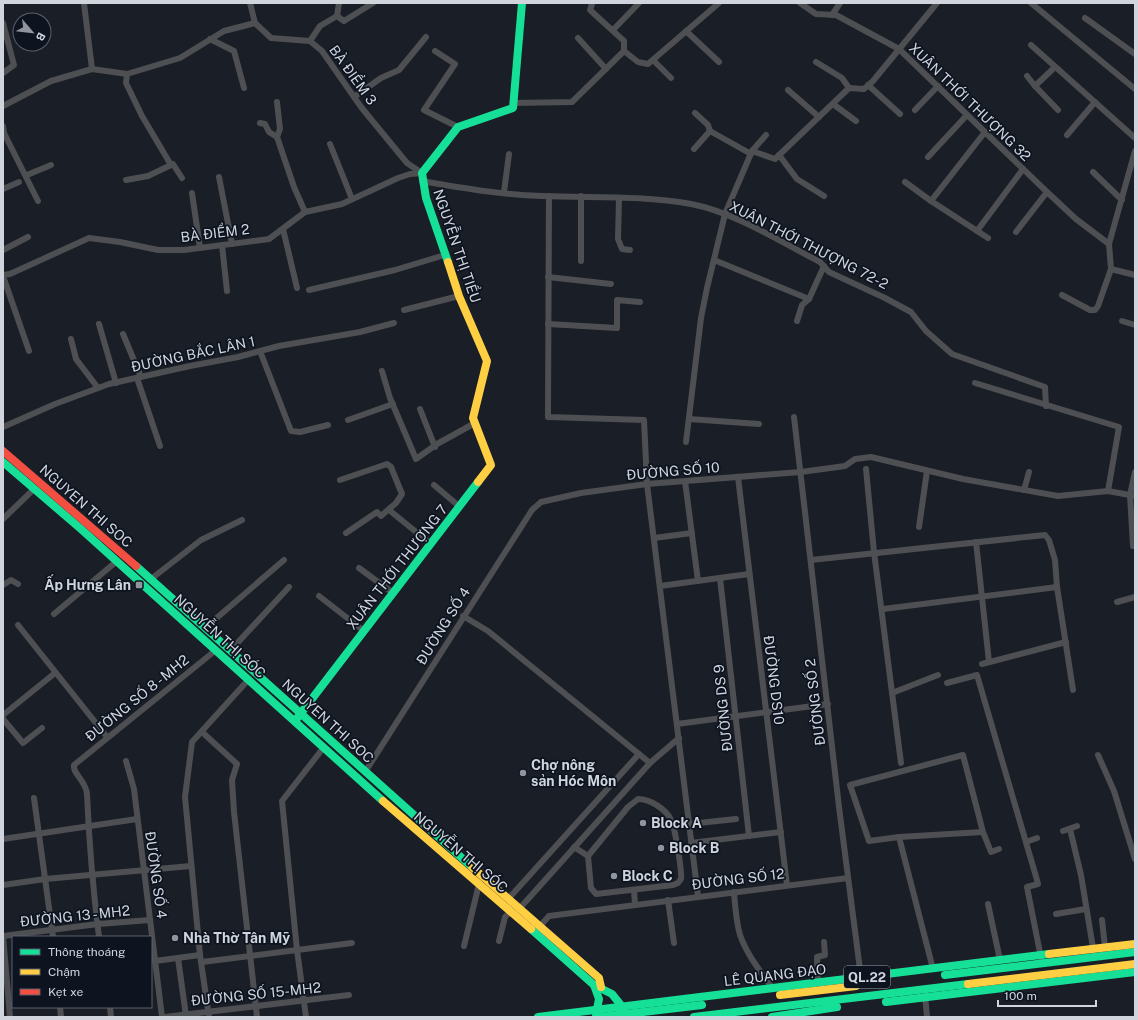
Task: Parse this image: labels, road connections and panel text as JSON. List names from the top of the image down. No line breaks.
{"streets":{"main road":["NGUYỄN THỊ TIỂU","NGUYEN THI SOC","XUÂN THỚI THƯỢNG 7","NGUYỄN THỊ SÓC","LÊ QUANG ĐẠO","QL.22"],"street":["BÀ ĐIỂM 3","XUÂN THỚI THƯỢNG 32","BÀ ĐIỂM 2","XUÂN THỚI THƯỢNG 72-2","ĐƯỜNG BẮC LÂN 1","ĐƯỜNG SỐ 10","ĐƯỜNG SỐ 4","ĐƯỜNG DS10","ĐƯỜNG SỐ 8 - MH2","ĐƯỜNG SỐ 2","ĐƯỜNG DS 9","ĐƯỜNG SỐ 12","ĐƯỜNG 13 - MH2","ĐƯỜNG SỐ 15-MH2"]},"crossings":[["BÀ ĐIỂM 3","BÀ ĐIỂM 2"],["BÀ ĐIỂM 3","NGUYỄN THỊ TIỂU"],["BÀ ĐIỂM 2","NGUYỄN THỊ TIỂU"],["XUÂN THỚI THƯỢNG 72-2","NGUYỄN THỊ TIỂU"],["NGUYỄN THỊ TIỂU","XUÂN THỚI THƯỢNG 7"],["ĐƯỜNG SỐ 10","ĐƯỜNG SỐ 4"],["ĐƯỜNG SỐ 10","ĐƯỜNG DS10"],["ĐƯỜNG SỐ 10","ĐƯỜNG SỐ 2"],["NGUYEN THI SOC","XUÂN THỚI THƯỢNG 7"],["NGUYEN THI SOC","ĐƯỜNG SỐ 4"],["NGUYEN THI SOC","NGUYỄN THỊ SÓC"],["NGUYEN THI SOC","ĐƯỜNG SỐ 12"],["NGUYEN THI SOC","LÊ QUANG ĐẠO"],["XUÂN THỚI THƯỢNG 7","NGUYỄN THỊ SÓC"],["ĐƯỜNG SỐ 4","ĐƯỜNG 13 - MH2"],["NGUYỄN THỊ SÓC","ĐƯỜNG SỐ 8 - MH2"],["ĐƯỜNG DS10","ĐƯỜNG SỐ 12"],["ĐƯỜNG SỐ 2","ĐƯỜNG SỐ 12"],["ĐƯỜNG SỐ 2","LÊ QUANG ĐẠO"]],"places":{"transit":["Ấp Hưng Lân"],"other":["Chợ nông sản Hóc Môn","Block A","Block B","Block C","Nhà Thờ Tân Mỹ"]},"legend":["Thông thoáng","Chậm","Kẹt xe"],"scale_bar":"100 m","north":"bottom right"}
